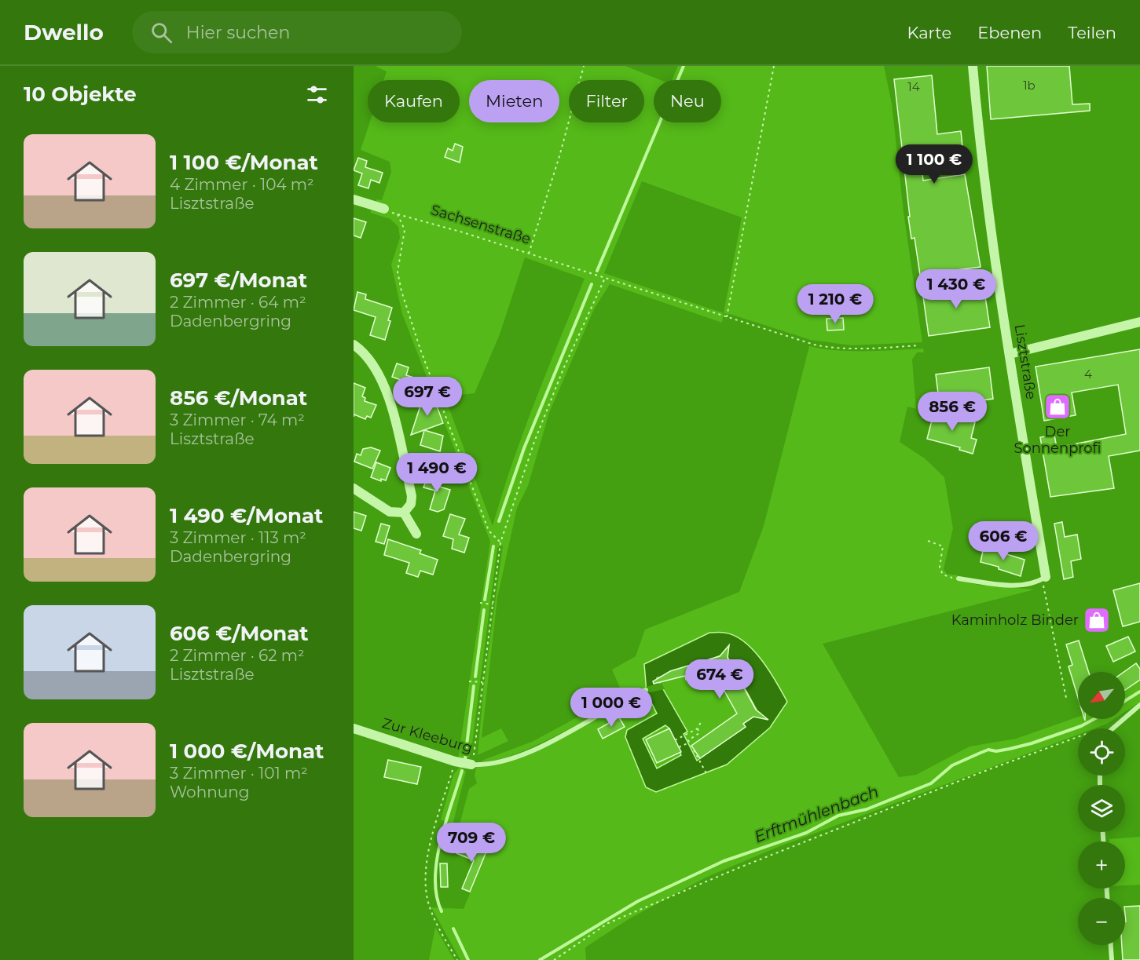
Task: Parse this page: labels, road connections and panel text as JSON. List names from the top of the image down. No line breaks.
{"streets":{"street":["Lisztstraße","Zur Kleeburg"],"path":["Sachsenstraße"]},"water":["Erftmühlenbach"],"places":{"shop":["Der Sonnenprofi","Kaminholz Binder"]},"house_numbers":["1b","14","4"],"north":"bottom left","page":{"header":"Dwello","search":"Hier suchen","nav":["Karte","Ebenen","Teilen"],"heading":"10 Objekte","chip":["Kaufen","Mieten","Filter","Neu"],"list":[{"name":"1 100 €/Monat","note":"4 Zimmer · 104 m² · Lisztstraße"},{"name":"697 €/Monat","note":"2 Zimmer · 64 m² · Dadenbergring"},{"name":"856 €/Monat","note":"3 Zimmer · 74 m² · Lisztstraße"},{"name":"1 490 €/Monat","note":"3 Zimmer · 113 m² · Dadenbergring"},{"name":"606 €/Monat","note":"2 Zimmer · 62 m² · Lisztstraße"},{"name":"1 000 €/Monat","note":"3 Zimmer · 101 m² · Wohnung"}],"price":["1 100 €","1 430 €","1 210 €","697 €","856 €","1 490 €","606 €","674 €","1 000 €","709 €"],"map_buttons":["+","−"]}}
